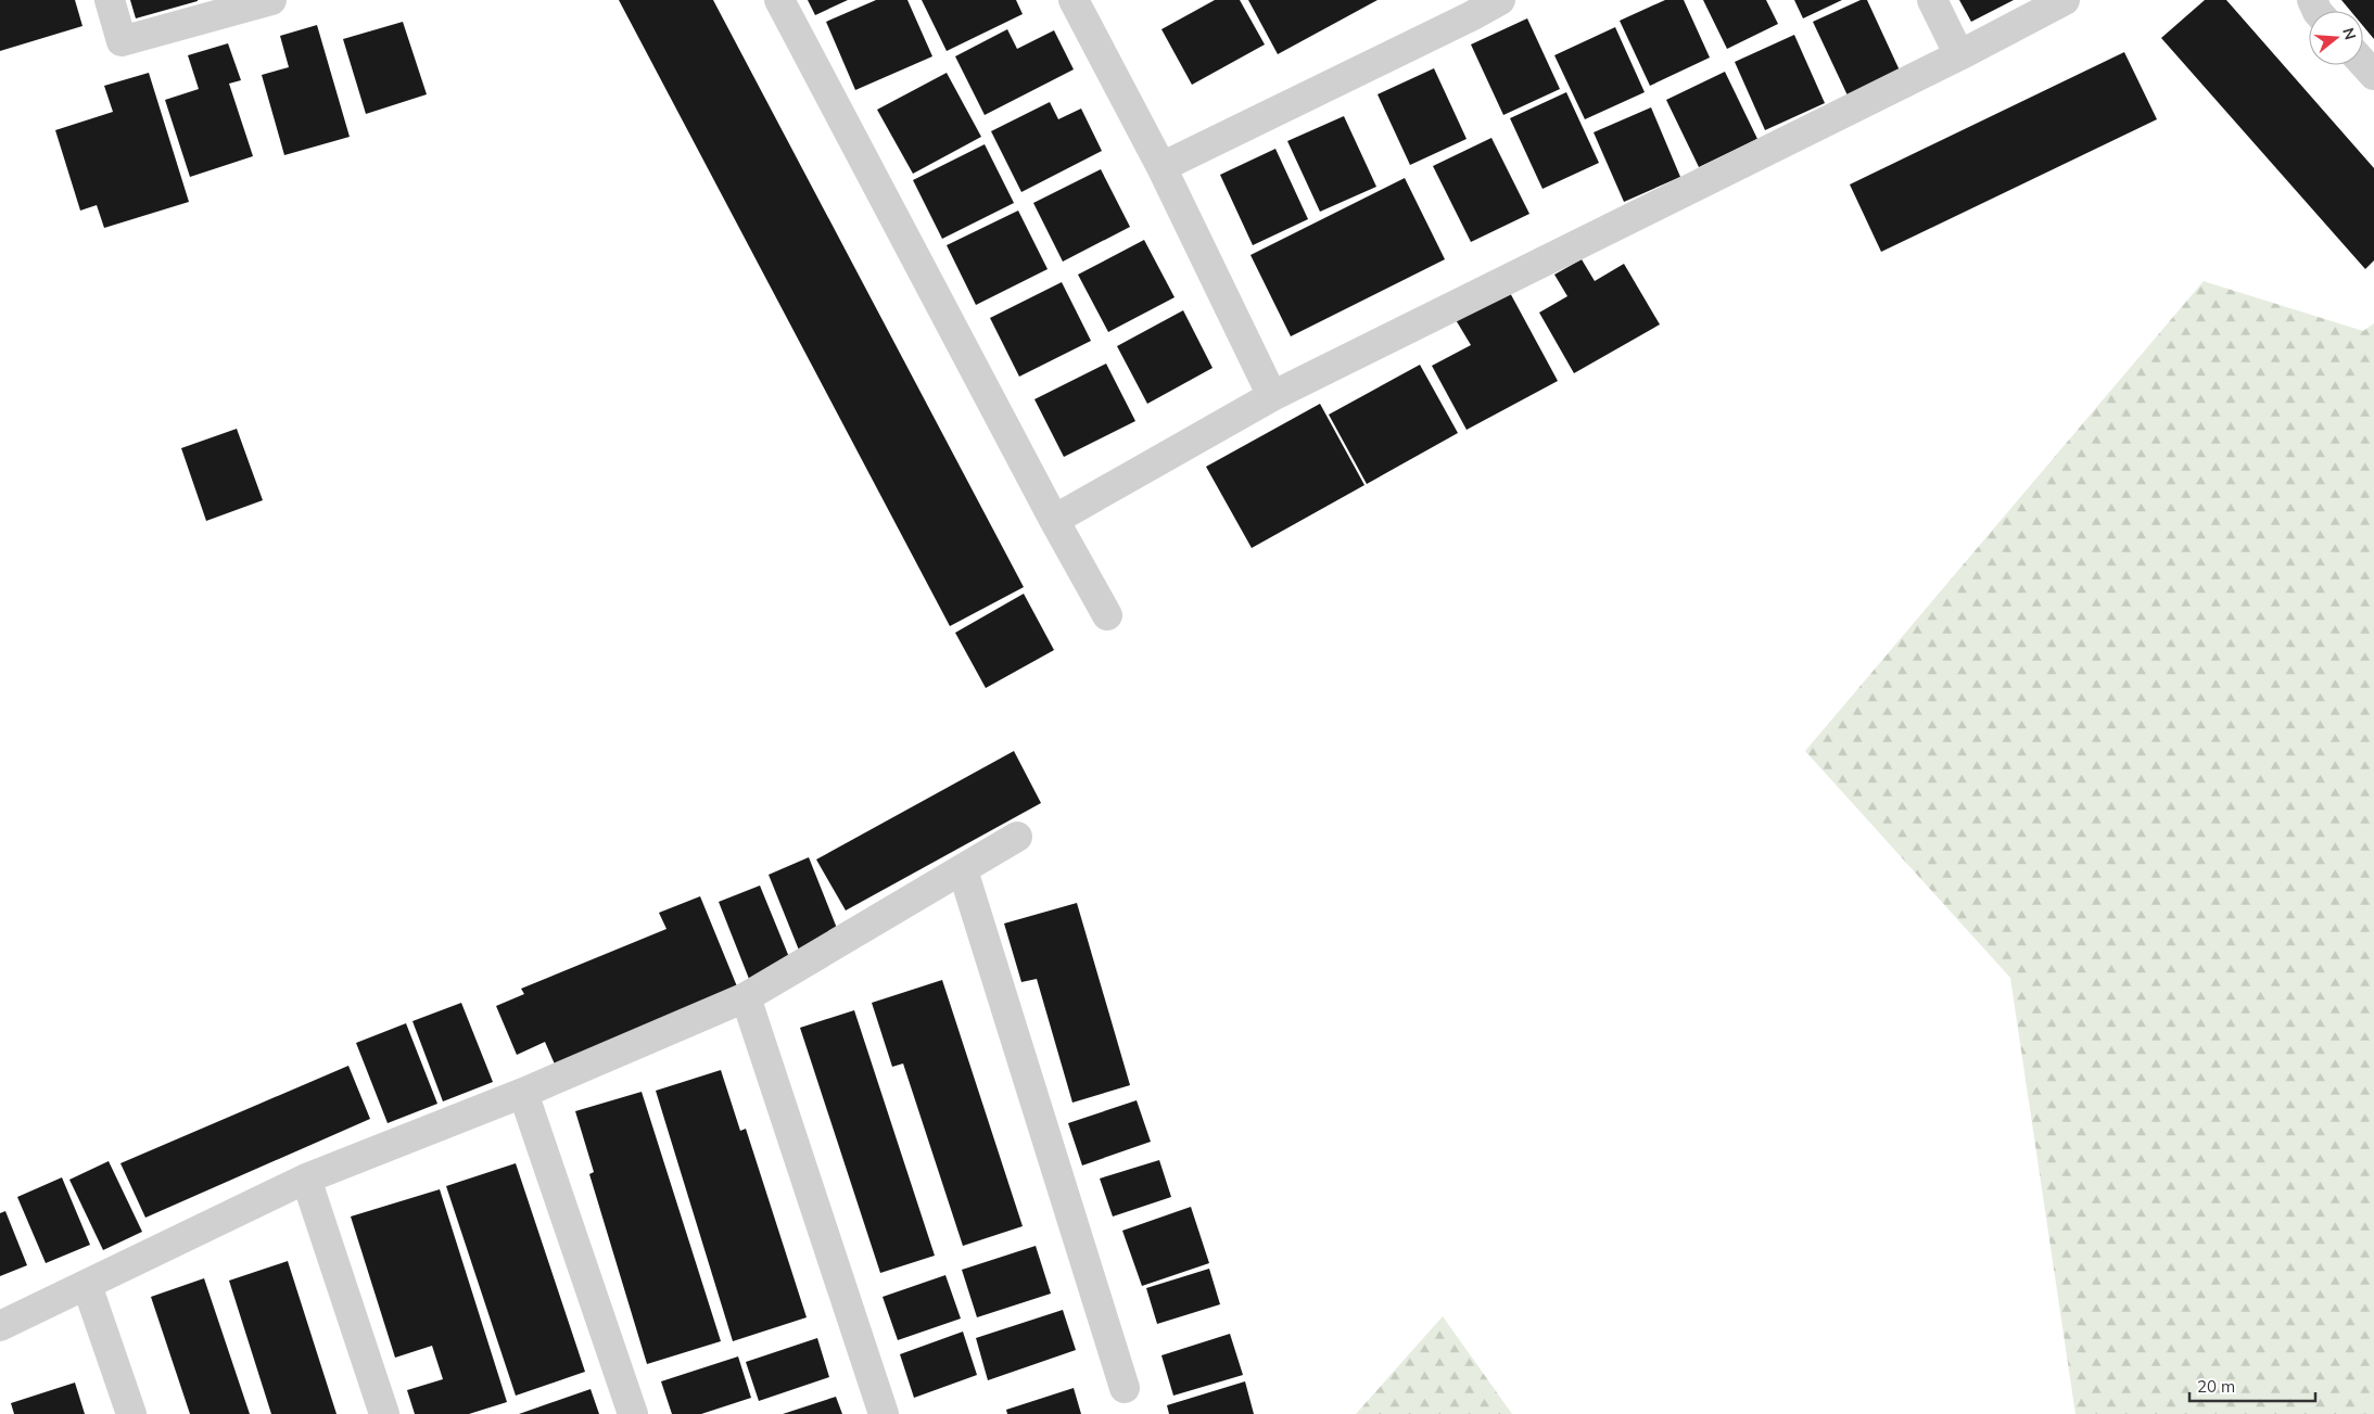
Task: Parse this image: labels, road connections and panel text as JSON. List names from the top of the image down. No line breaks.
{"scale_bar":"20 m","north":"right"}
